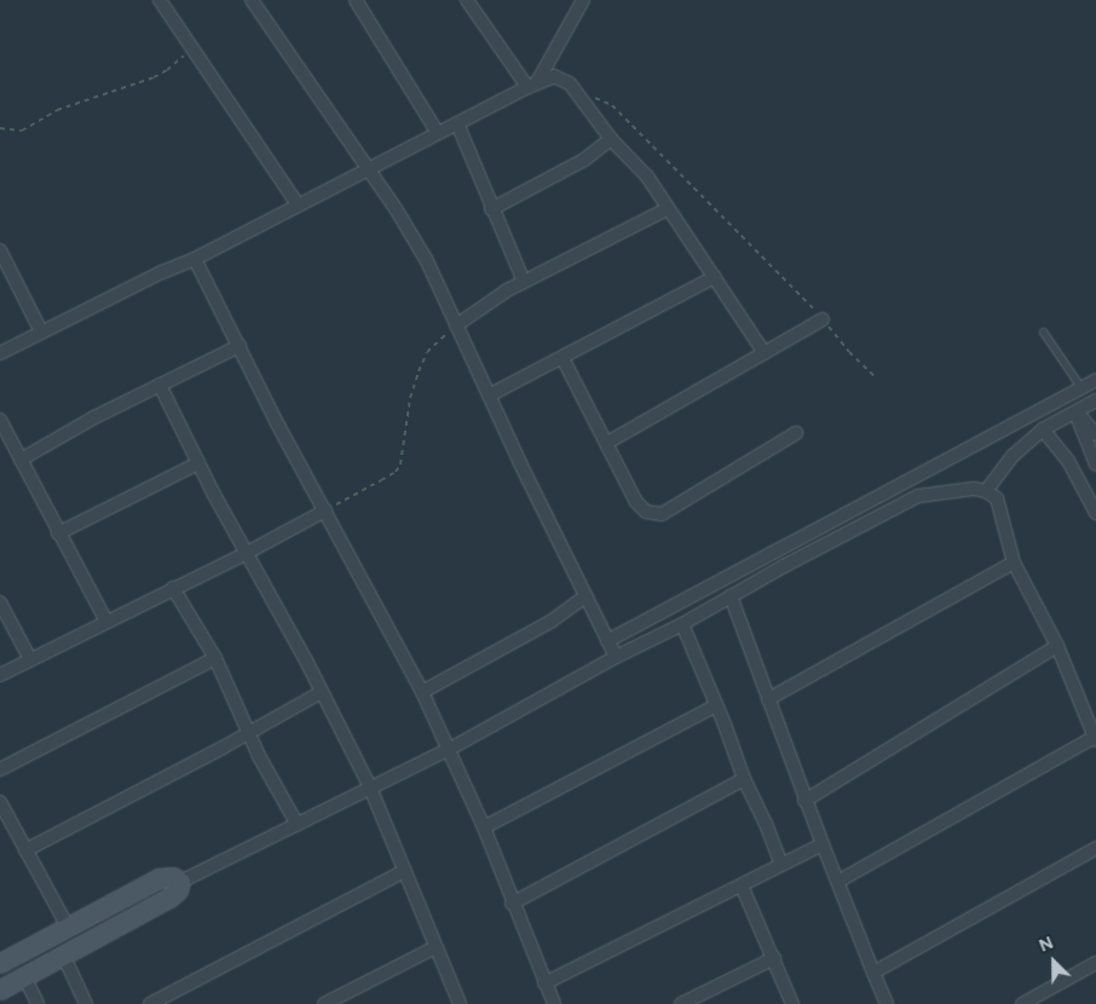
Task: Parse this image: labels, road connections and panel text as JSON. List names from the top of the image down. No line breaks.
{"north":"top left"}
